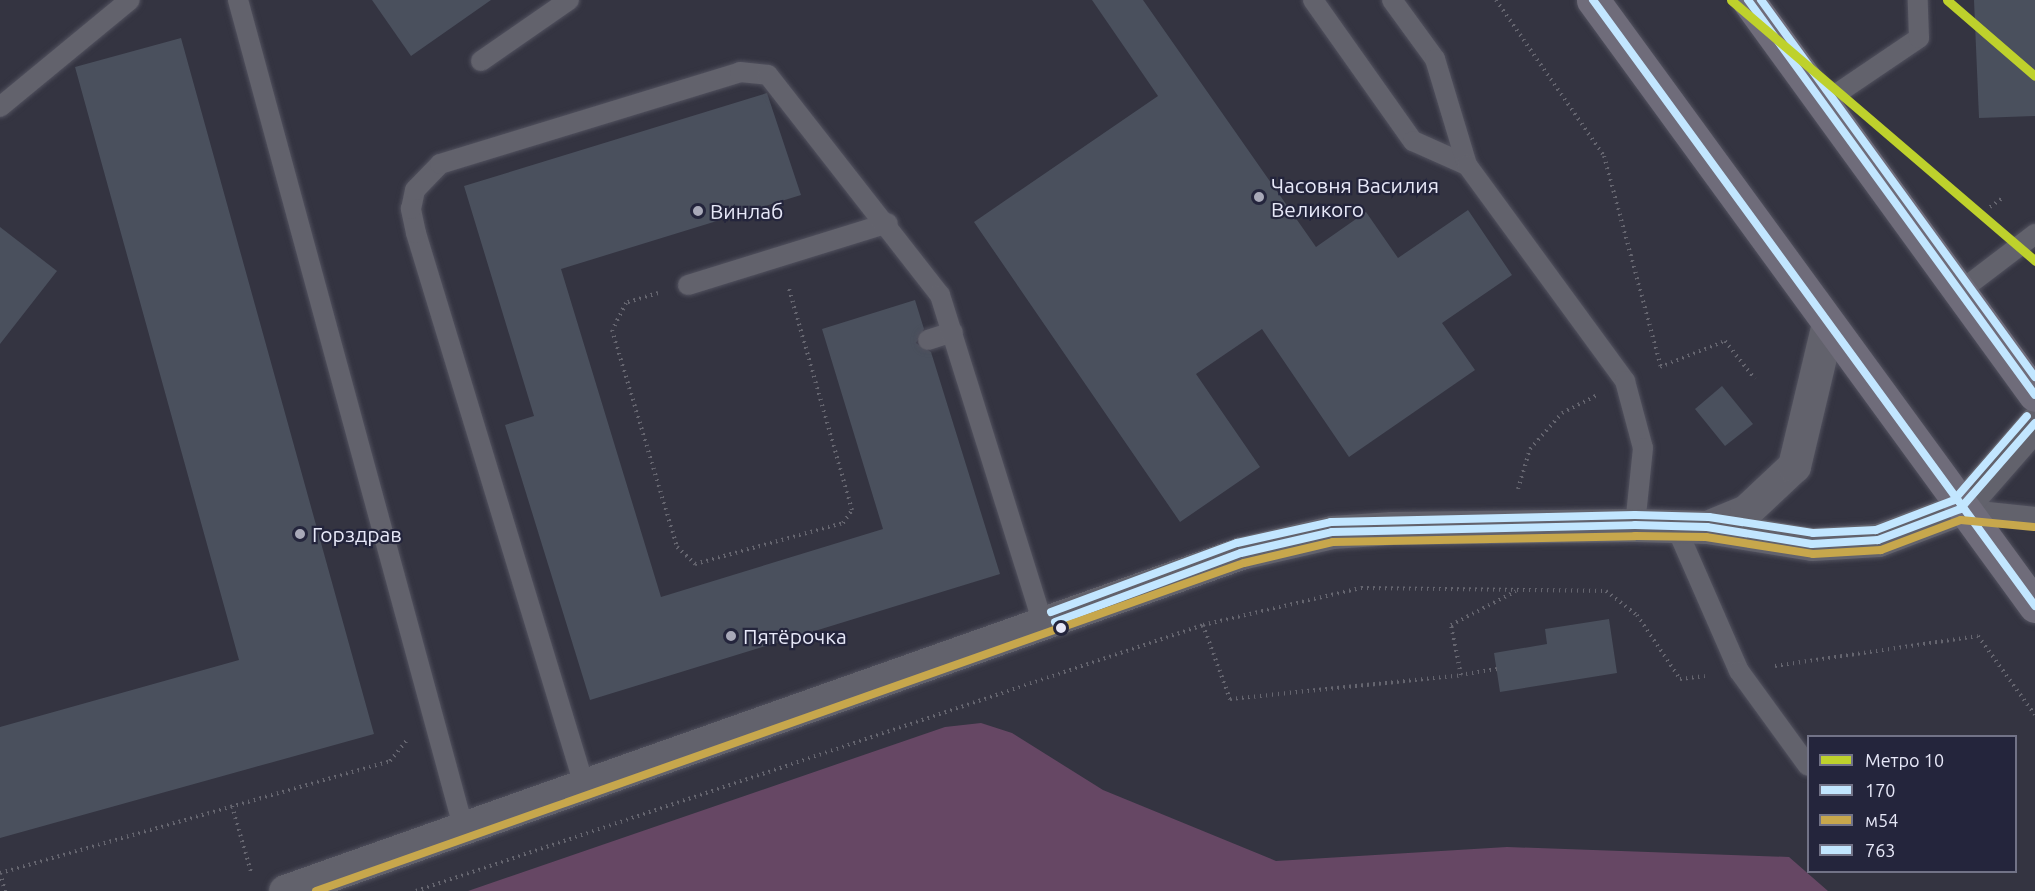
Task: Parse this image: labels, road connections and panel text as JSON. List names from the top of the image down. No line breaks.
{"places":["Часовня Василия Великого","Винлаб","Горздрав","Пятёрочка"],"lines":["metro line 10","transit line 170","transit line 763","transit line м54"],"legend":["Метро 10","170","м54","763"]}
